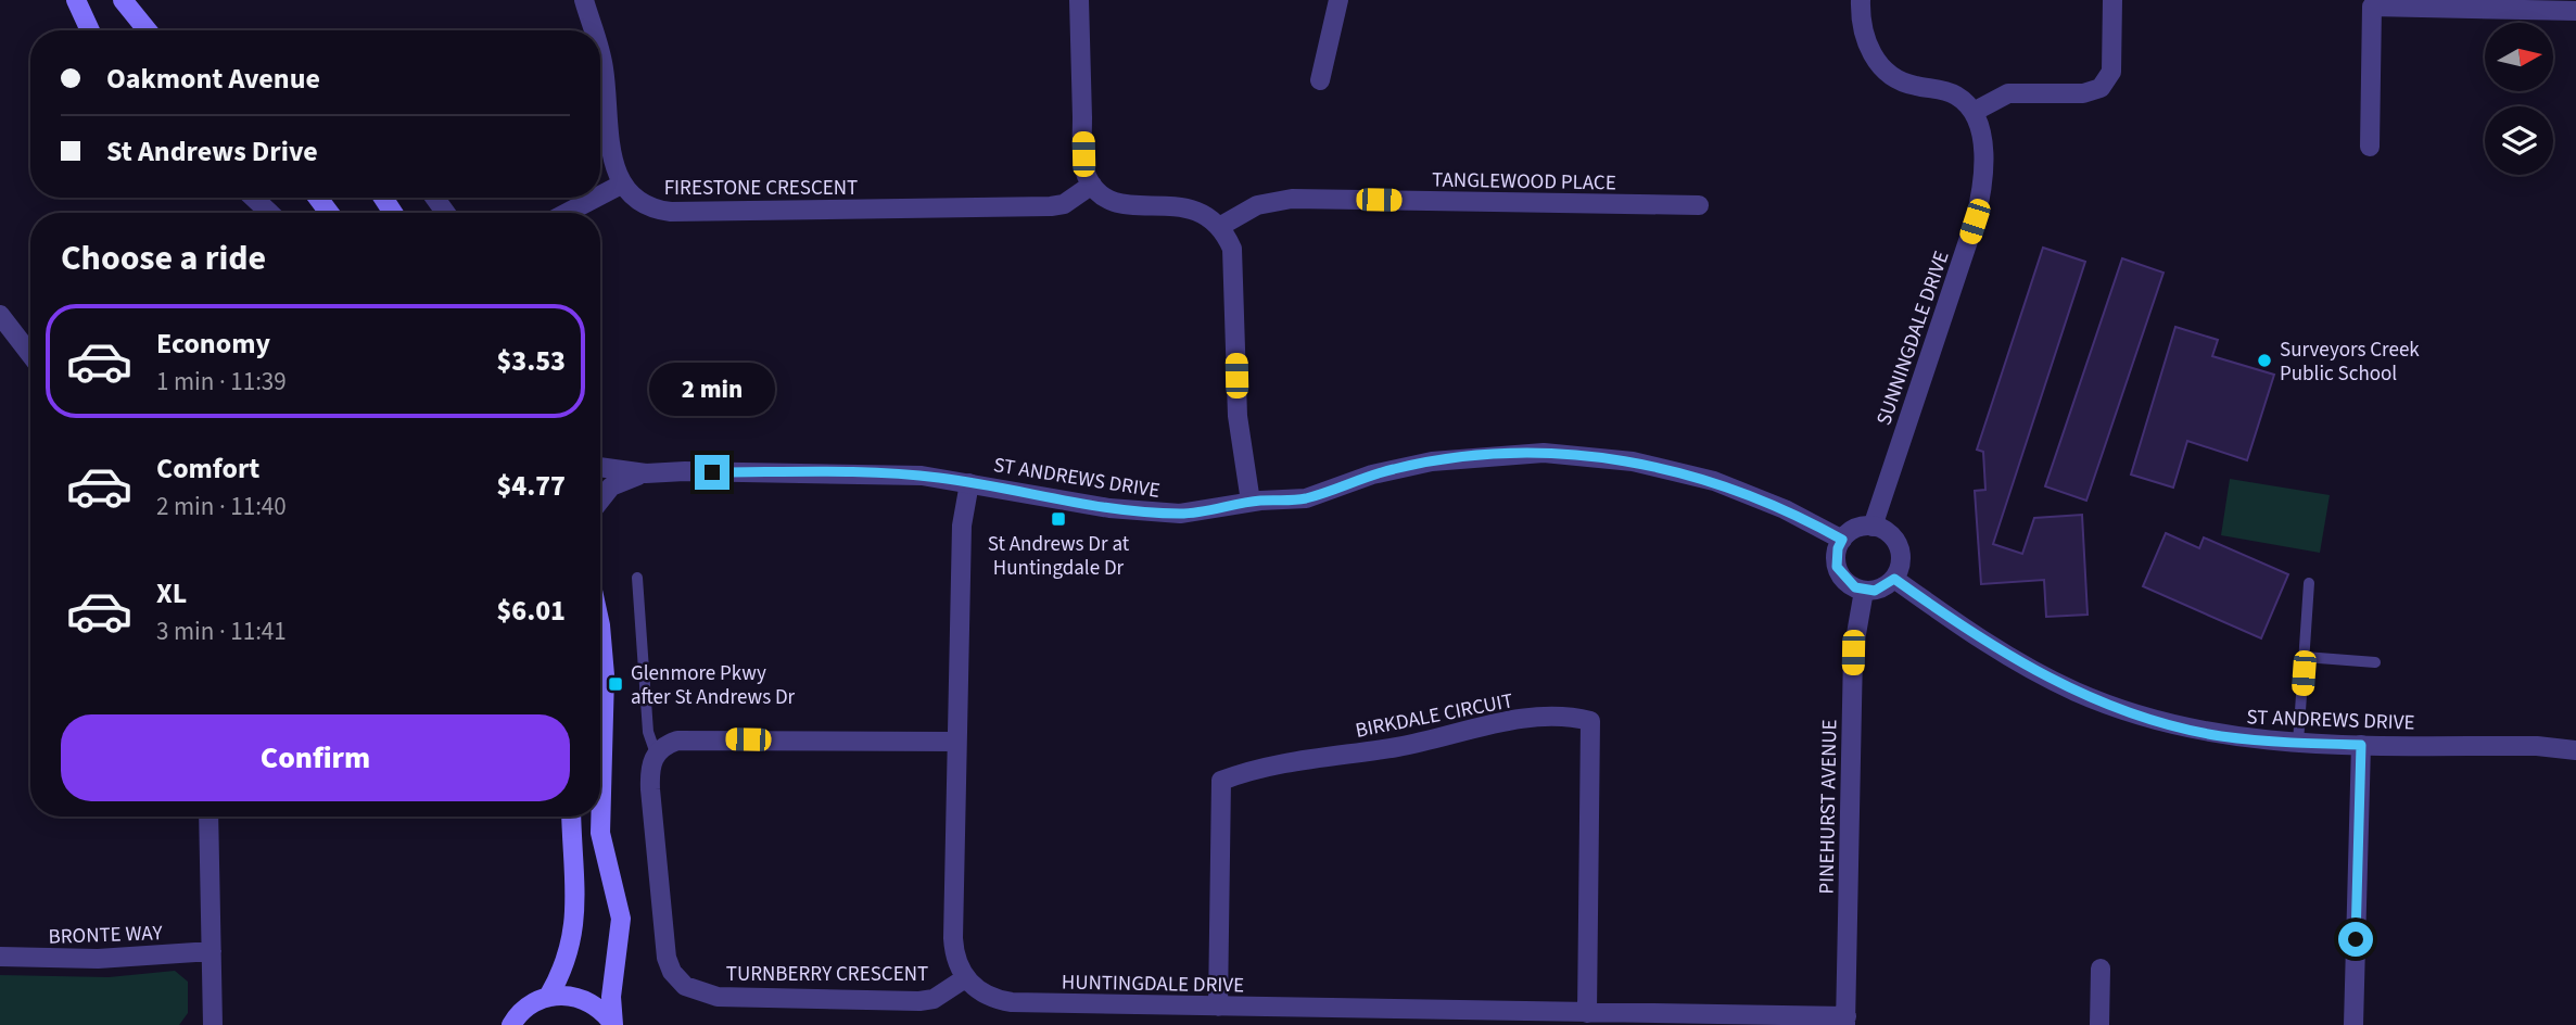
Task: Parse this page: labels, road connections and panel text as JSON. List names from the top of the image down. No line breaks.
{"streets":{"street":["TANGLEWOOD PLACE","FIRESTONE CRESCENT","SUNNINGDALE DRIVE","ST ANDREWS DRIVE","BIRKDALE CIRCUIT","PINEHURST AVENUE","BRONTE WAY","TURNBERRY CRESCENT","HUNTINGDALE DRIVE"]},"crossings":[["SUNNINGDALE DRIVE","ST ANDREWS DRIVE"],["SUNNINGDALE DRIVE","PINEHURST AVENUE"],["ST ANDREWS DRIVE","PINEHURST AVENUE"],["BIRKDALE CIRCUIT","HUNTINGDALE DRIVE"],["PINEHURST AVENUE","HUNTINGDALE DRIVE"],["TURNBERRY CRESCENT","HUNTINGDALE DRIVE"]],"places":{"other":["Surveyors Creek Public School"],"transit":["St Andrews Dr at Huntingdale Dr","Glenmore Pkwy after St Andrews Dr"]},"north":"right","page":{"banner":["Oakmont Avenue","St Andrews Drive"],"heading":"Choose a ride","list":[{"name":"Economy","note":"1 min · 11:39","value":"$3.53"},{"name":"Comfort","note":"2 min · 11:40","value":"$4.77"},{"name":"XL","note":"3 min · 11:41","value":"$6.01"}],"bubble":"2 min","buttons":"Confirm"}}
